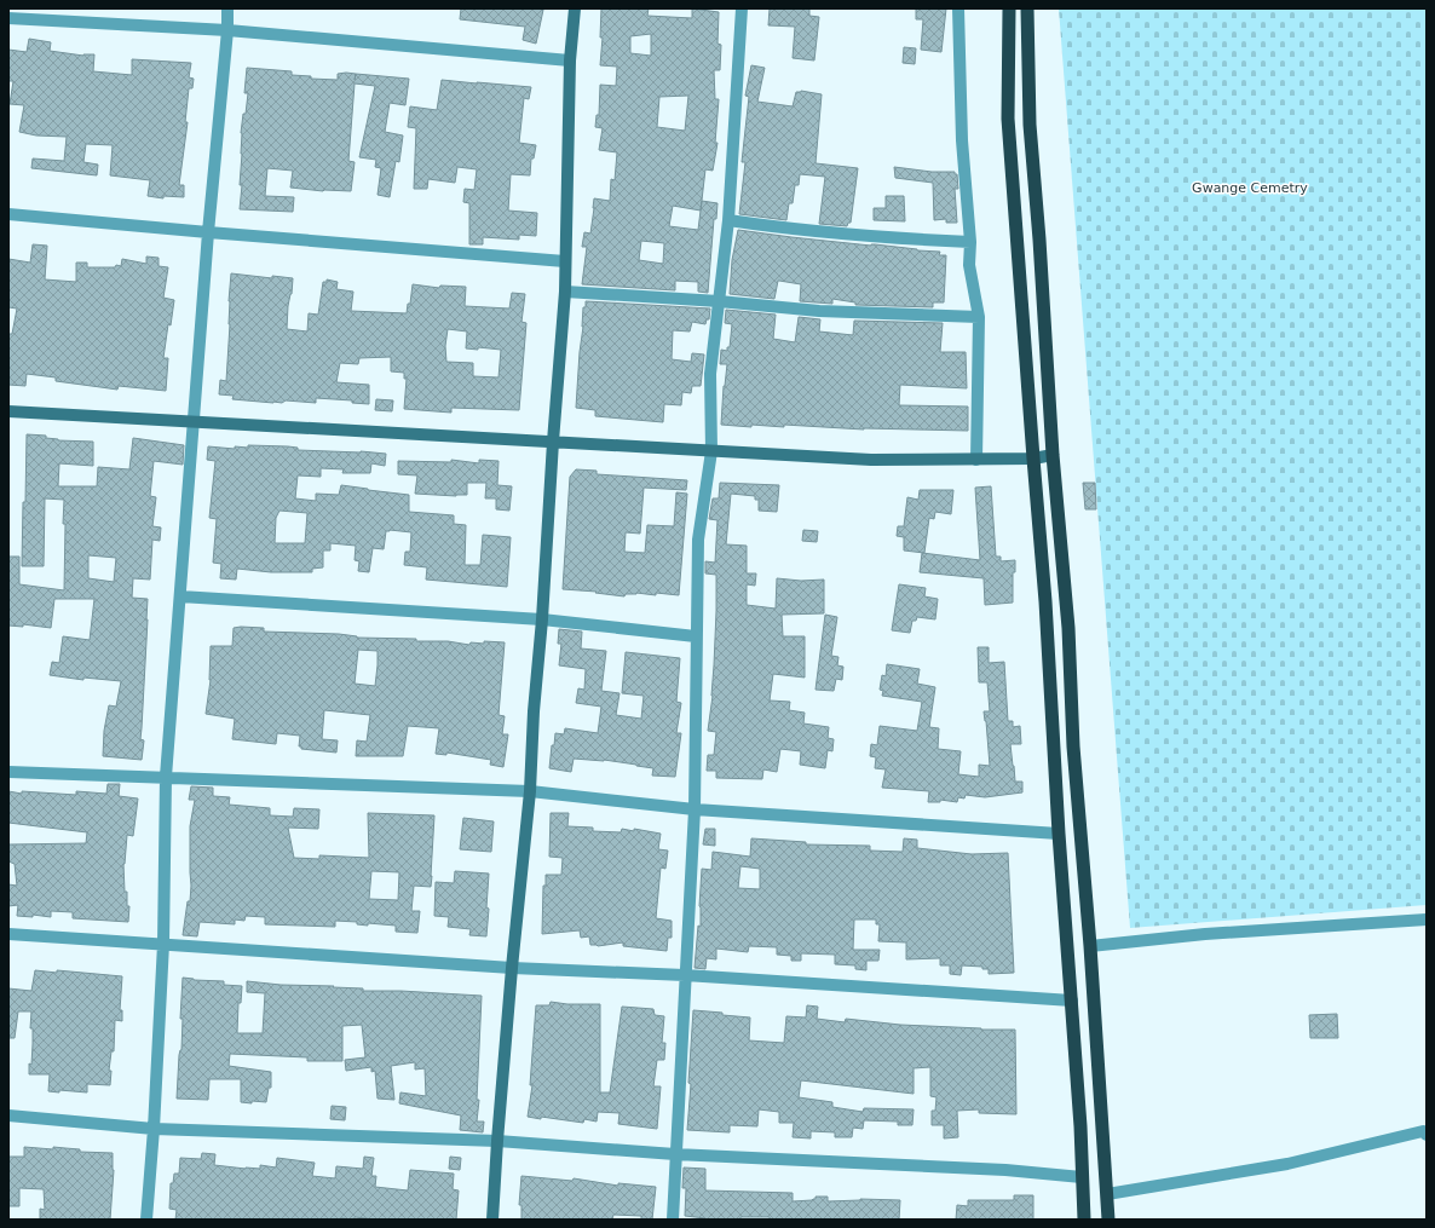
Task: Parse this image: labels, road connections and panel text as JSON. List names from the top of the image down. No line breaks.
{"parks":["Gwange Cemetry"]}
